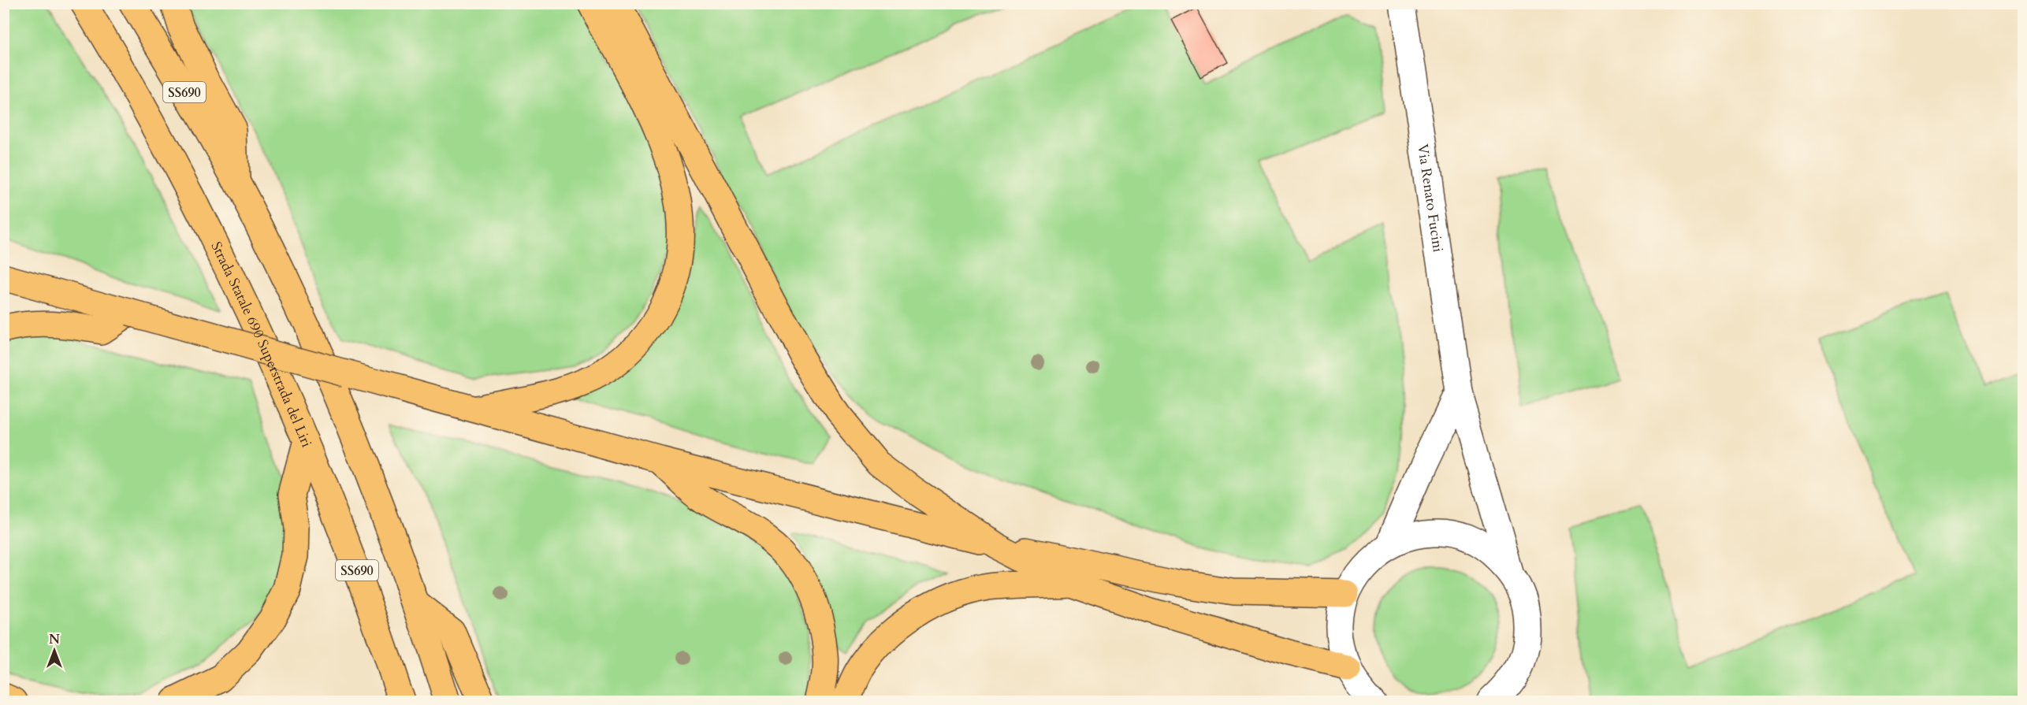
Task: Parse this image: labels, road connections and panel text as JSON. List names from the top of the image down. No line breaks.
{"streets":{"highway":["SS690","Strada Statale 690 Superstrada del Liri"],"street":["Via Renato Fucini"]},"north":"top"}
